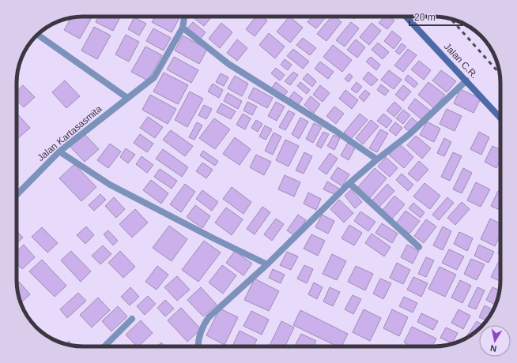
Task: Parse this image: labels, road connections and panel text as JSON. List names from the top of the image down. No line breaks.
{"streets":{"street":["Jalan C.R.","Jalan Kartasasmita"]},"scale_bar":"20 m","north":"bottom"}
